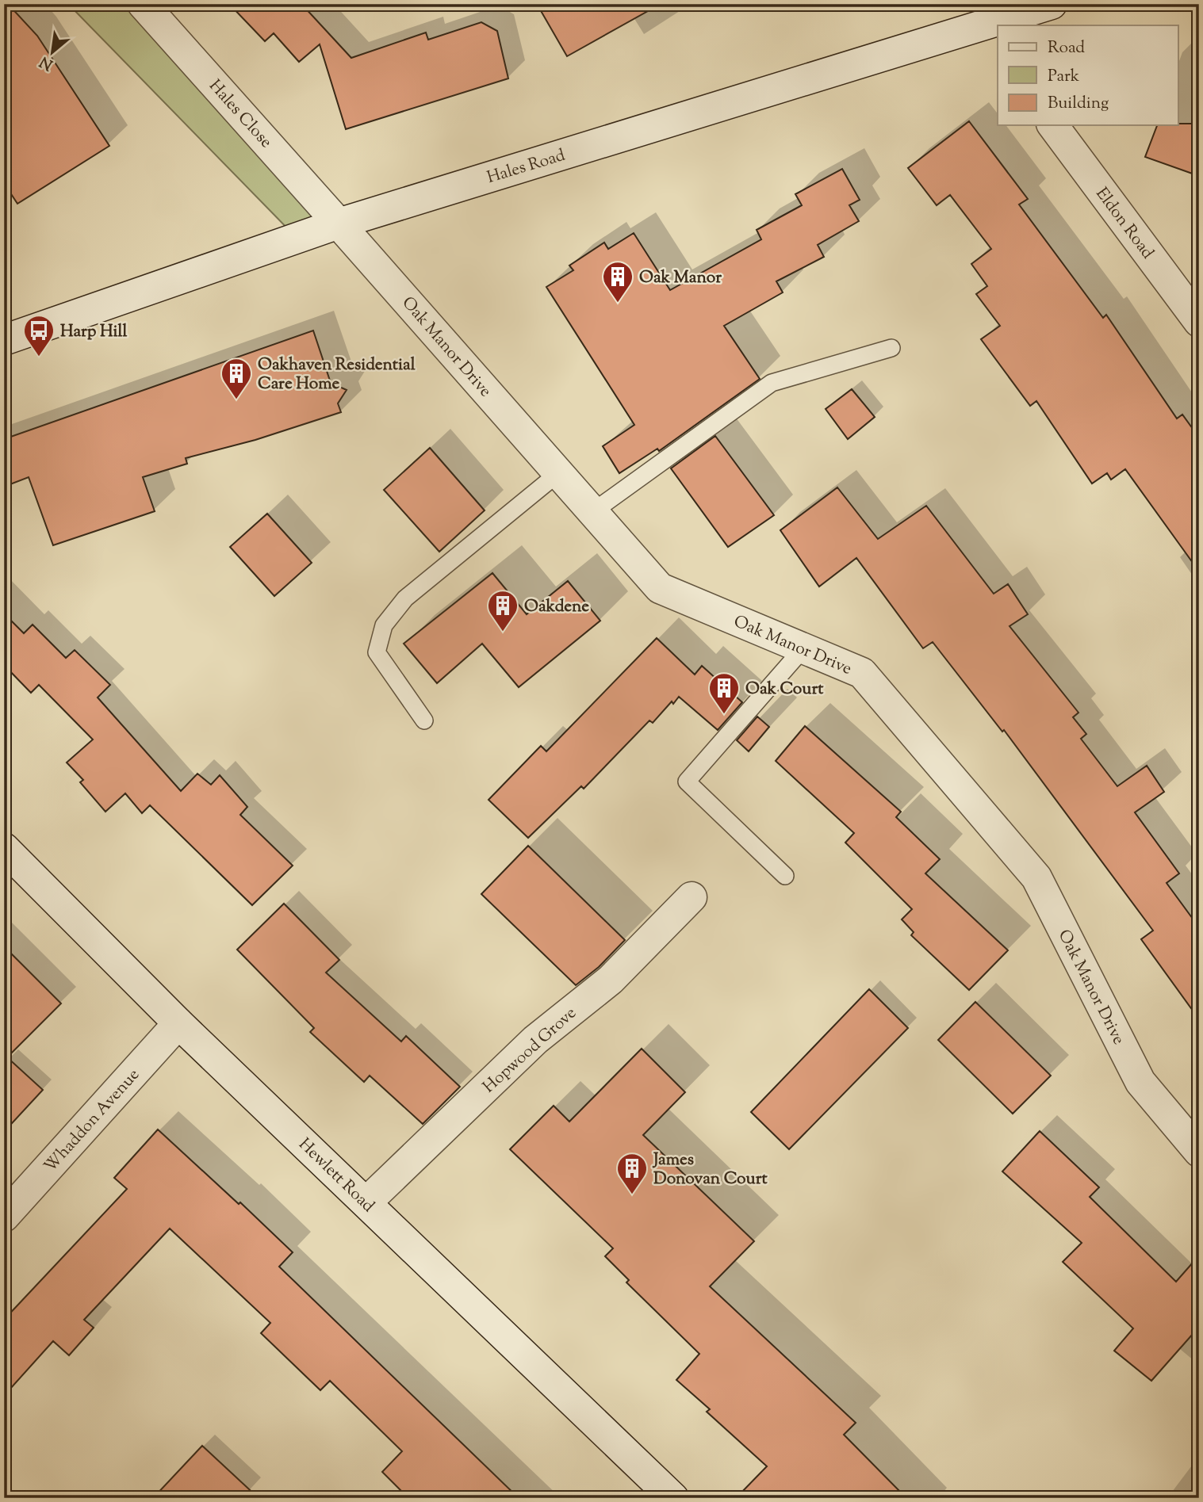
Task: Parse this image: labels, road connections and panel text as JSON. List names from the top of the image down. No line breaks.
{"streets":{"street":["Hales Close","Hales Road","Eldon Road","Oak Manor Drive","Hopwood Grove","Whaddon Avenue","Hewlett Road"]},"crossings":[["Hales Close","Hales Road"],["Hales Close","Oak Manor Drive"],["Hales Road","Oak Manor Drive"],["Hopwood Grove","Hewlett Road"],["Whaddon Avenue","Hewlett Road"]],"places":{"building":["Oak Manor","Oakhaven Residential Care Home","Oakdene","Oak Court","James Donovan Court"],"bus stop":["Harp Hill"]},"legend":["Road","Park","Building"],"north":"bottom left"}
